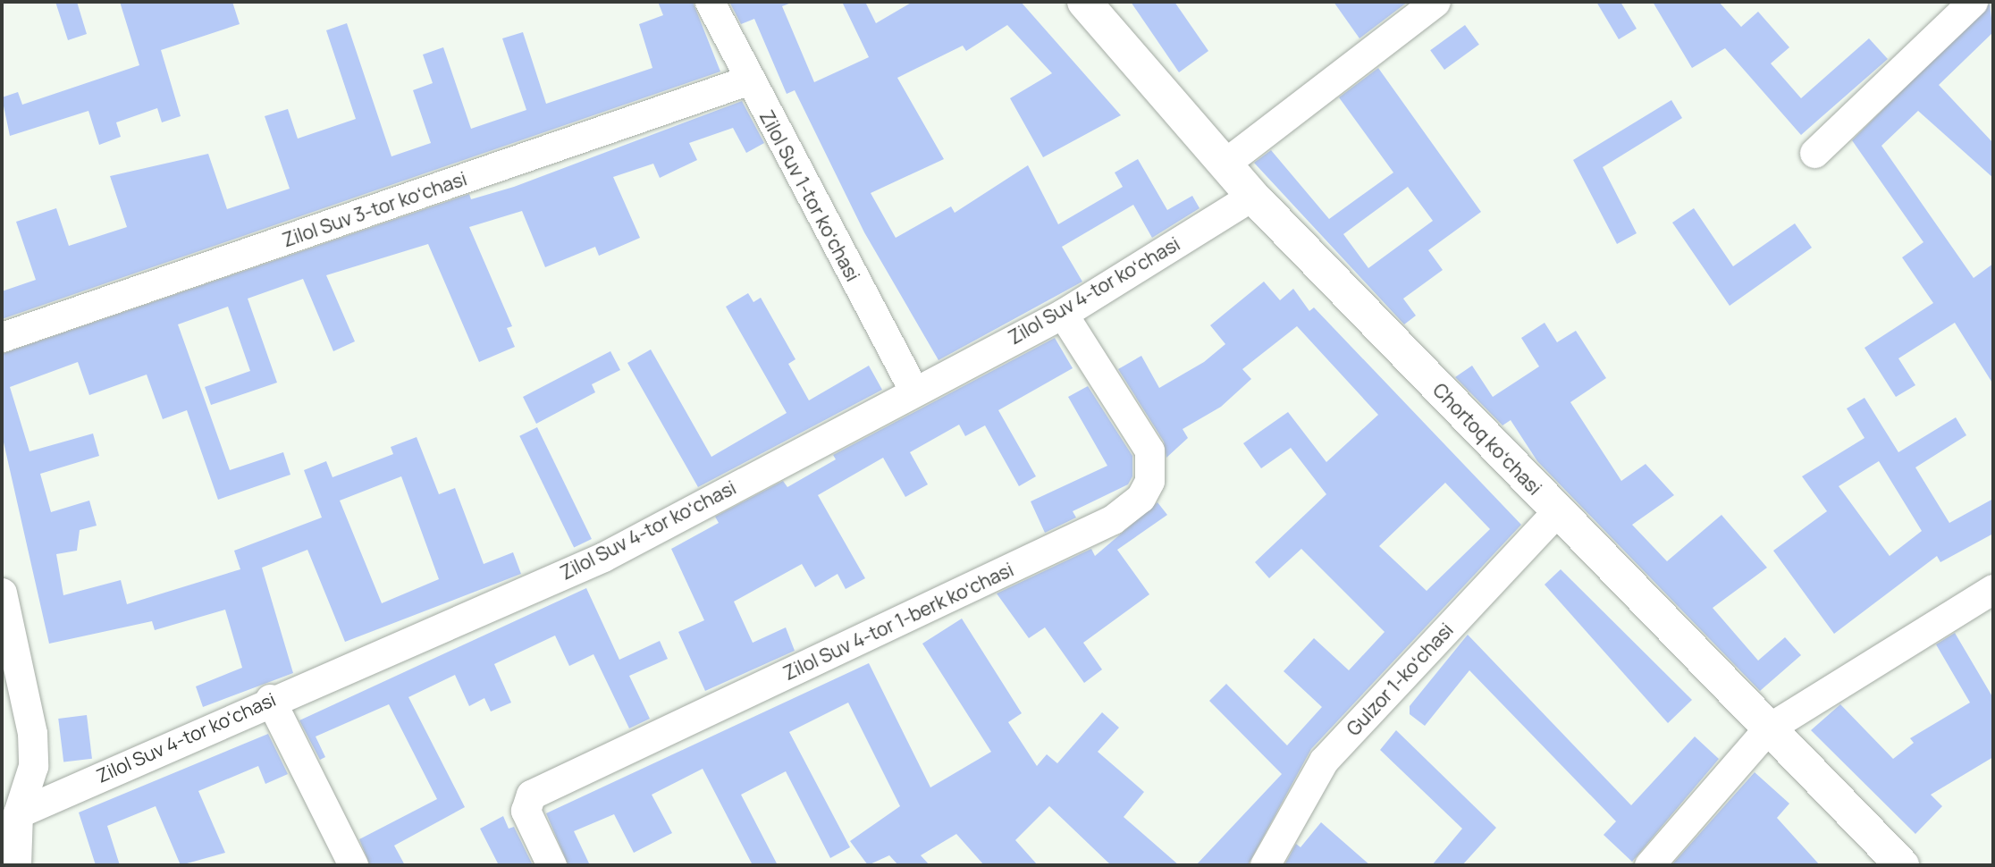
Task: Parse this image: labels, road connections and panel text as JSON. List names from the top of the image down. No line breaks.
{"streets":{"main road":["Chortoq koʻchasi"],"street":["Zilol Suv 1-tor koʻchasi","Zilol Suv 3-tor koʻchasi","Zilol Suv 4-tor koʻchasi","Zilol Suv 4-tor 1-berk koʻchasi","Gulzor 1-koʻchasi"]},"crossings":[["Zilol Suv 1-tor koʻchasi","Zilol Suv 3-tor koʻchasi"],["Zilol Suv 1-tor koʻchasi","Zilol Suv 4-tor koʻchasi"],["Zilol Suv 4-tor koʻchasi","Chortoq koʻchasi"],["Zilol Suv 4-tor koʻchasi","Zilol Suv 4-tor 1-berk koʻchasi"],["Chortoq koʻchasi","Gulzor 1-koʻchasi"]]}
